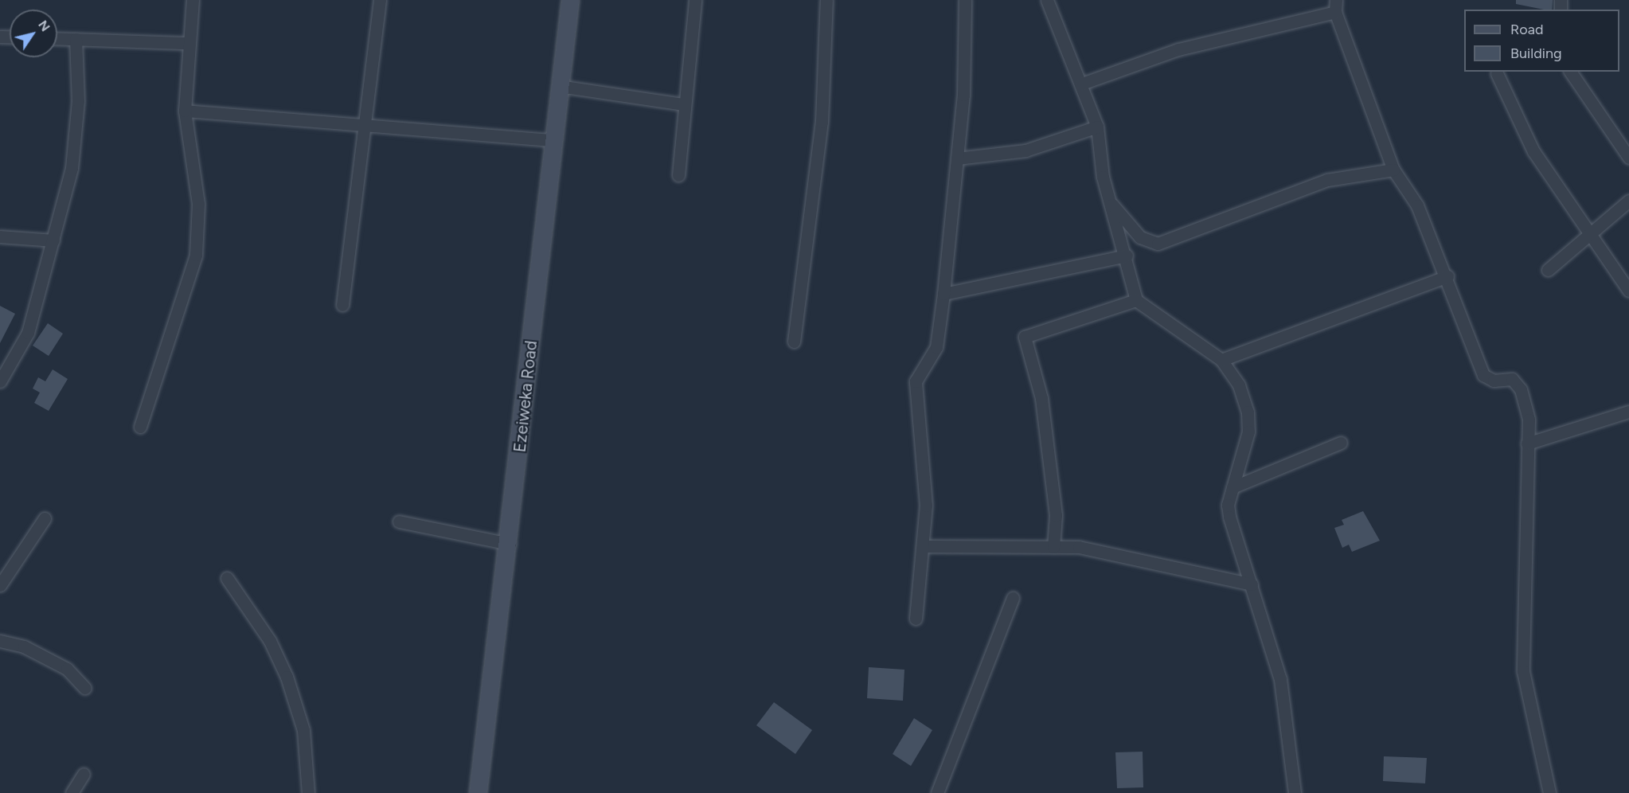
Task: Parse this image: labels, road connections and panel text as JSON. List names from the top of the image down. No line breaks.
{"streets":{"main road":["Ezeiweka Road"]},"legend":["Road","Building"],"north":"top right"}
